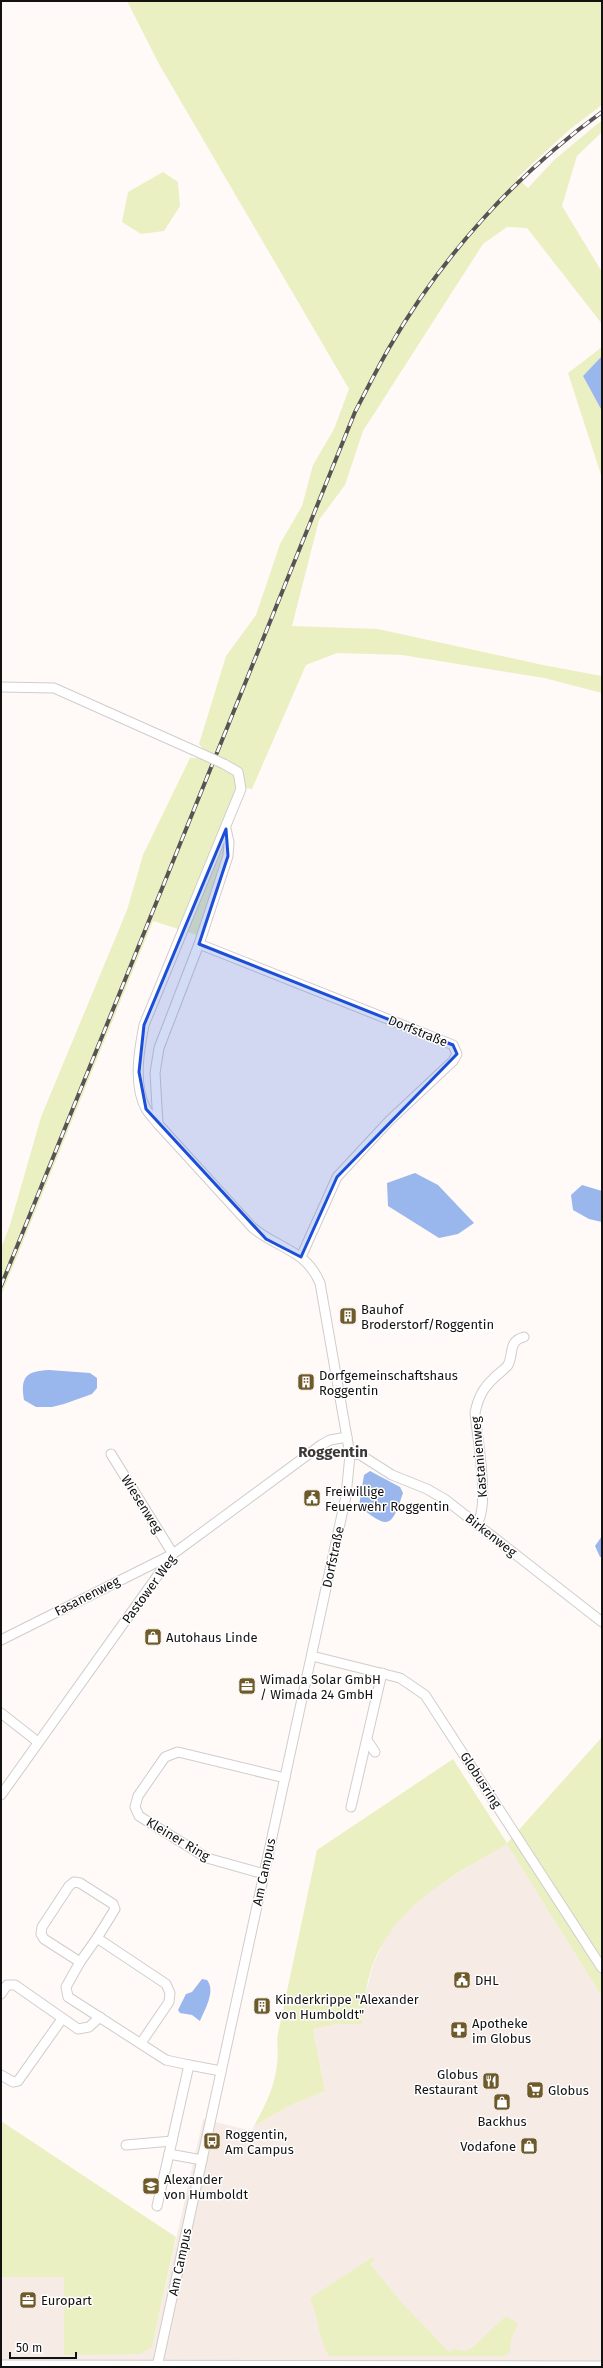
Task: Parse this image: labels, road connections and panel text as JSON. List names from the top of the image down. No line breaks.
{"streets":{"street":["Dorfstraße","Kastanienweg","Wiesenweg","Birkenweg","Pastower Weg","Fasanenweg","Globusring","Kleiner Ring","Am Campus"]},"crossings":[["Dorfstraße","Birkenweg"],["Dorfstraße","Pastower Weg"],["Dorfstraße","Globusring"],["Dorfstraße","Am Campus"],["Kastanienweg","Birkenweg"],["Wiesenweg","Pastower Weg"],["Wiesenweg","Fasanenweg"],["Pastower Weg","Fasanenweg"],["Kleiner Ring","Am Campus"]],"districts":["Roggentin"],"places":{"building":["Bauhof Broderstorf/Roggentin","Dorfgemeinschaftshaus Roggentin","Kinderkrippe \"Alexander von Humboldt\""],"public building":["Freiwillige Feuerwehr Roggentin","DHL"],"shop":["Autohaus Linde","Backhus","Vodafone"],"office":["Wimada Solar GmbH / Wimada 24 GmbH","Europart"],"pharmacy":["Apotheke im Globus"],"restaurant":["Globus Restaurant"],"supermarket":["Globus"],"bus stop":["Roggentin, Am Campus"],"school or university":["Alexander von Humboldt"]},"scale_bar":"50 m"}
